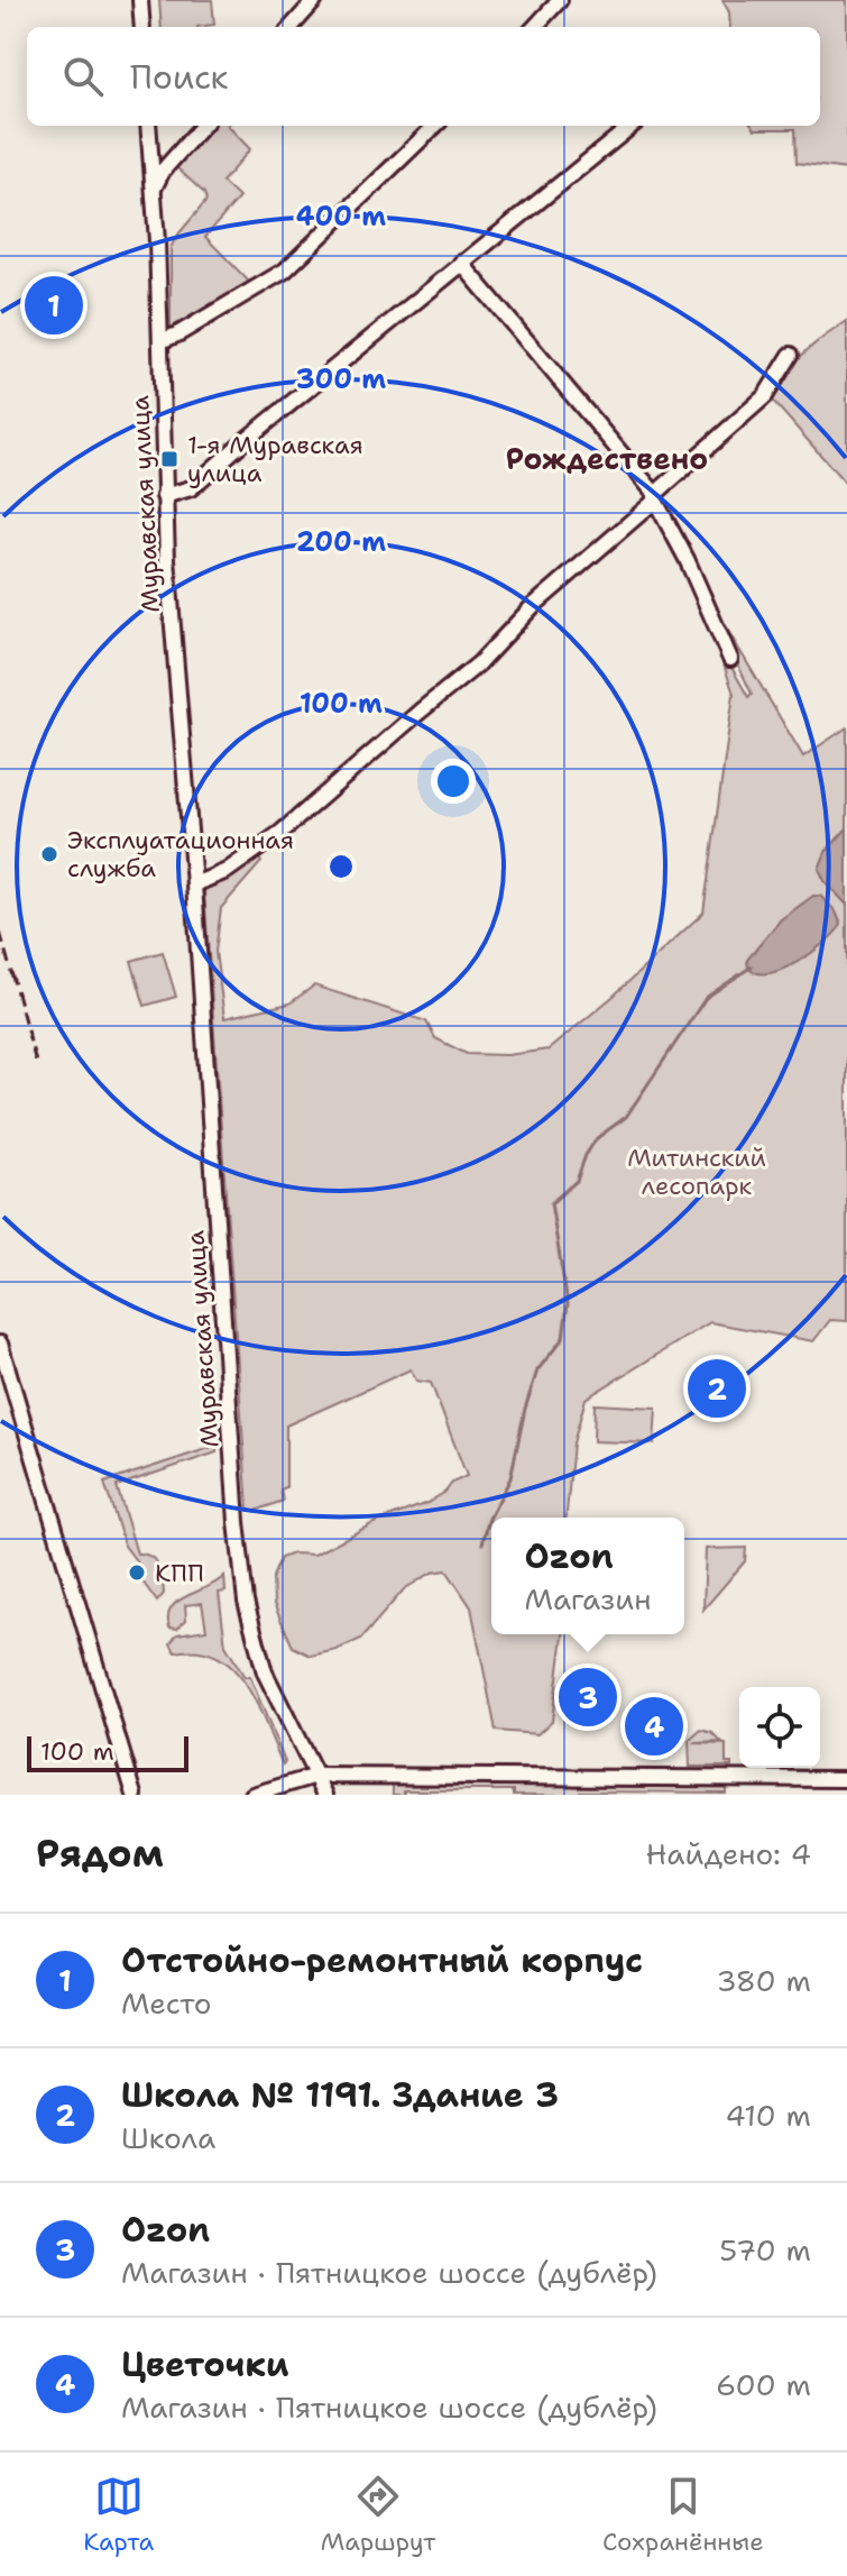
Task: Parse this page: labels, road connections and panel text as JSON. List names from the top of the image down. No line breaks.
{"streets":{"street":["Муравская улица"]},"districts":["Рождествено"],"parks":["Митинский лесопарк"],"places":{"transit":["1-я Муравская улица"],"other":["Эксплуатационная служба","КПП"]},"scale_bar":"100 m","page":{"search":"Поиск","pins":["1","2","3","4"],"popup":["Ozon","Магазин"],"scale":"100 m","heading":["Рядом","Найдено: 4"],"list":[{"mark":"1","name":"Отстойно-ремонтный корпус","note":"Место","value":"380 m"},{"mark":"2","name":"Школа № 1191. Здание 3","note":"Школа","value":"410 m"},{"mark":"3","name":"Ozon","note":"Магазин · Пятницкое шоссе (дублёр)","value":"570 m"},{"mark":"4","name":"Цветочки","note":"Магазин · Пятницкое шоссе (дублёр)","value":"600 m"}],"nav":["Карта","Маршрут","Сохранённые"]},"rings":["400 m","300 m","200 m","100 m"]}
